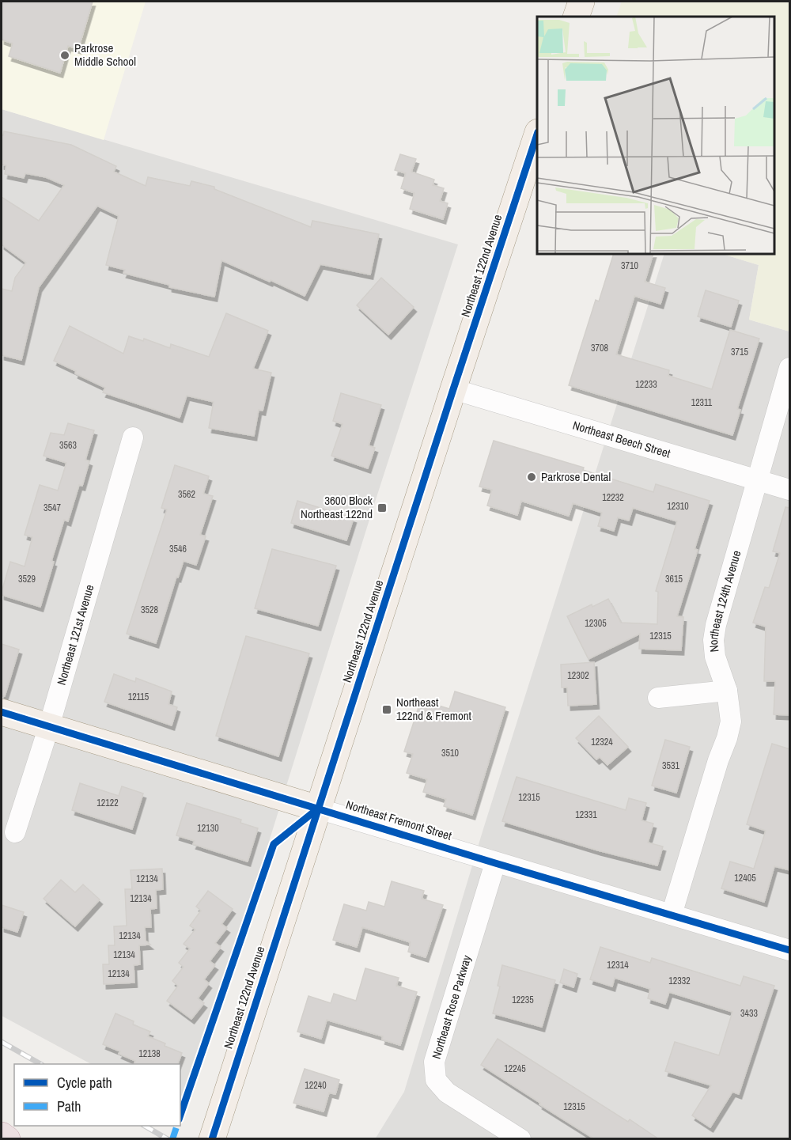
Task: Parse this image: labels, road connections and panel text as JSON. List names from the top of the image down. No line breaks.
{"streets":{"main road":["Northeast 122nd Avenue","Northeast Fremont Street"],"street":["Northeast Beech Street","Northeast 124th Avenue","Northeast 121st Avenue","Northeast Rose Parkway"]},"crossings":[["Northeast 122nd Avenue","Northeast Beech Street"],["Northeast 122nd Avenue","Northeast Fremont Street"],["Northeast Beech Street","Northeast 124th Avenue"],["Northeast 124th Avenue","Northeast Fremont Street"],["Northeast 121st Avenue","Northeast Fremont Street"],["Northeast Fremont Street","Northeast Rose Parkway"]],"places":{"other":["Parkrose Middle School","Parkrose Dental"],"transit":["3600 Block Northeast 122nd","Northeast 122nd & Fremont"]},"house_numbers":["3710","3708","3715","12233","12311","3563","3562","12232","12310","3547","3546","3529","3615","3528","12305","12315","12302","12115","12324","3510","3531","12315","12122","12331","12130","12405","12134","12134","12134","12134","12314","12134","12332","12235","3433","12138","12245","12240","12315"],"legend":["Cycle path","Path"]}
